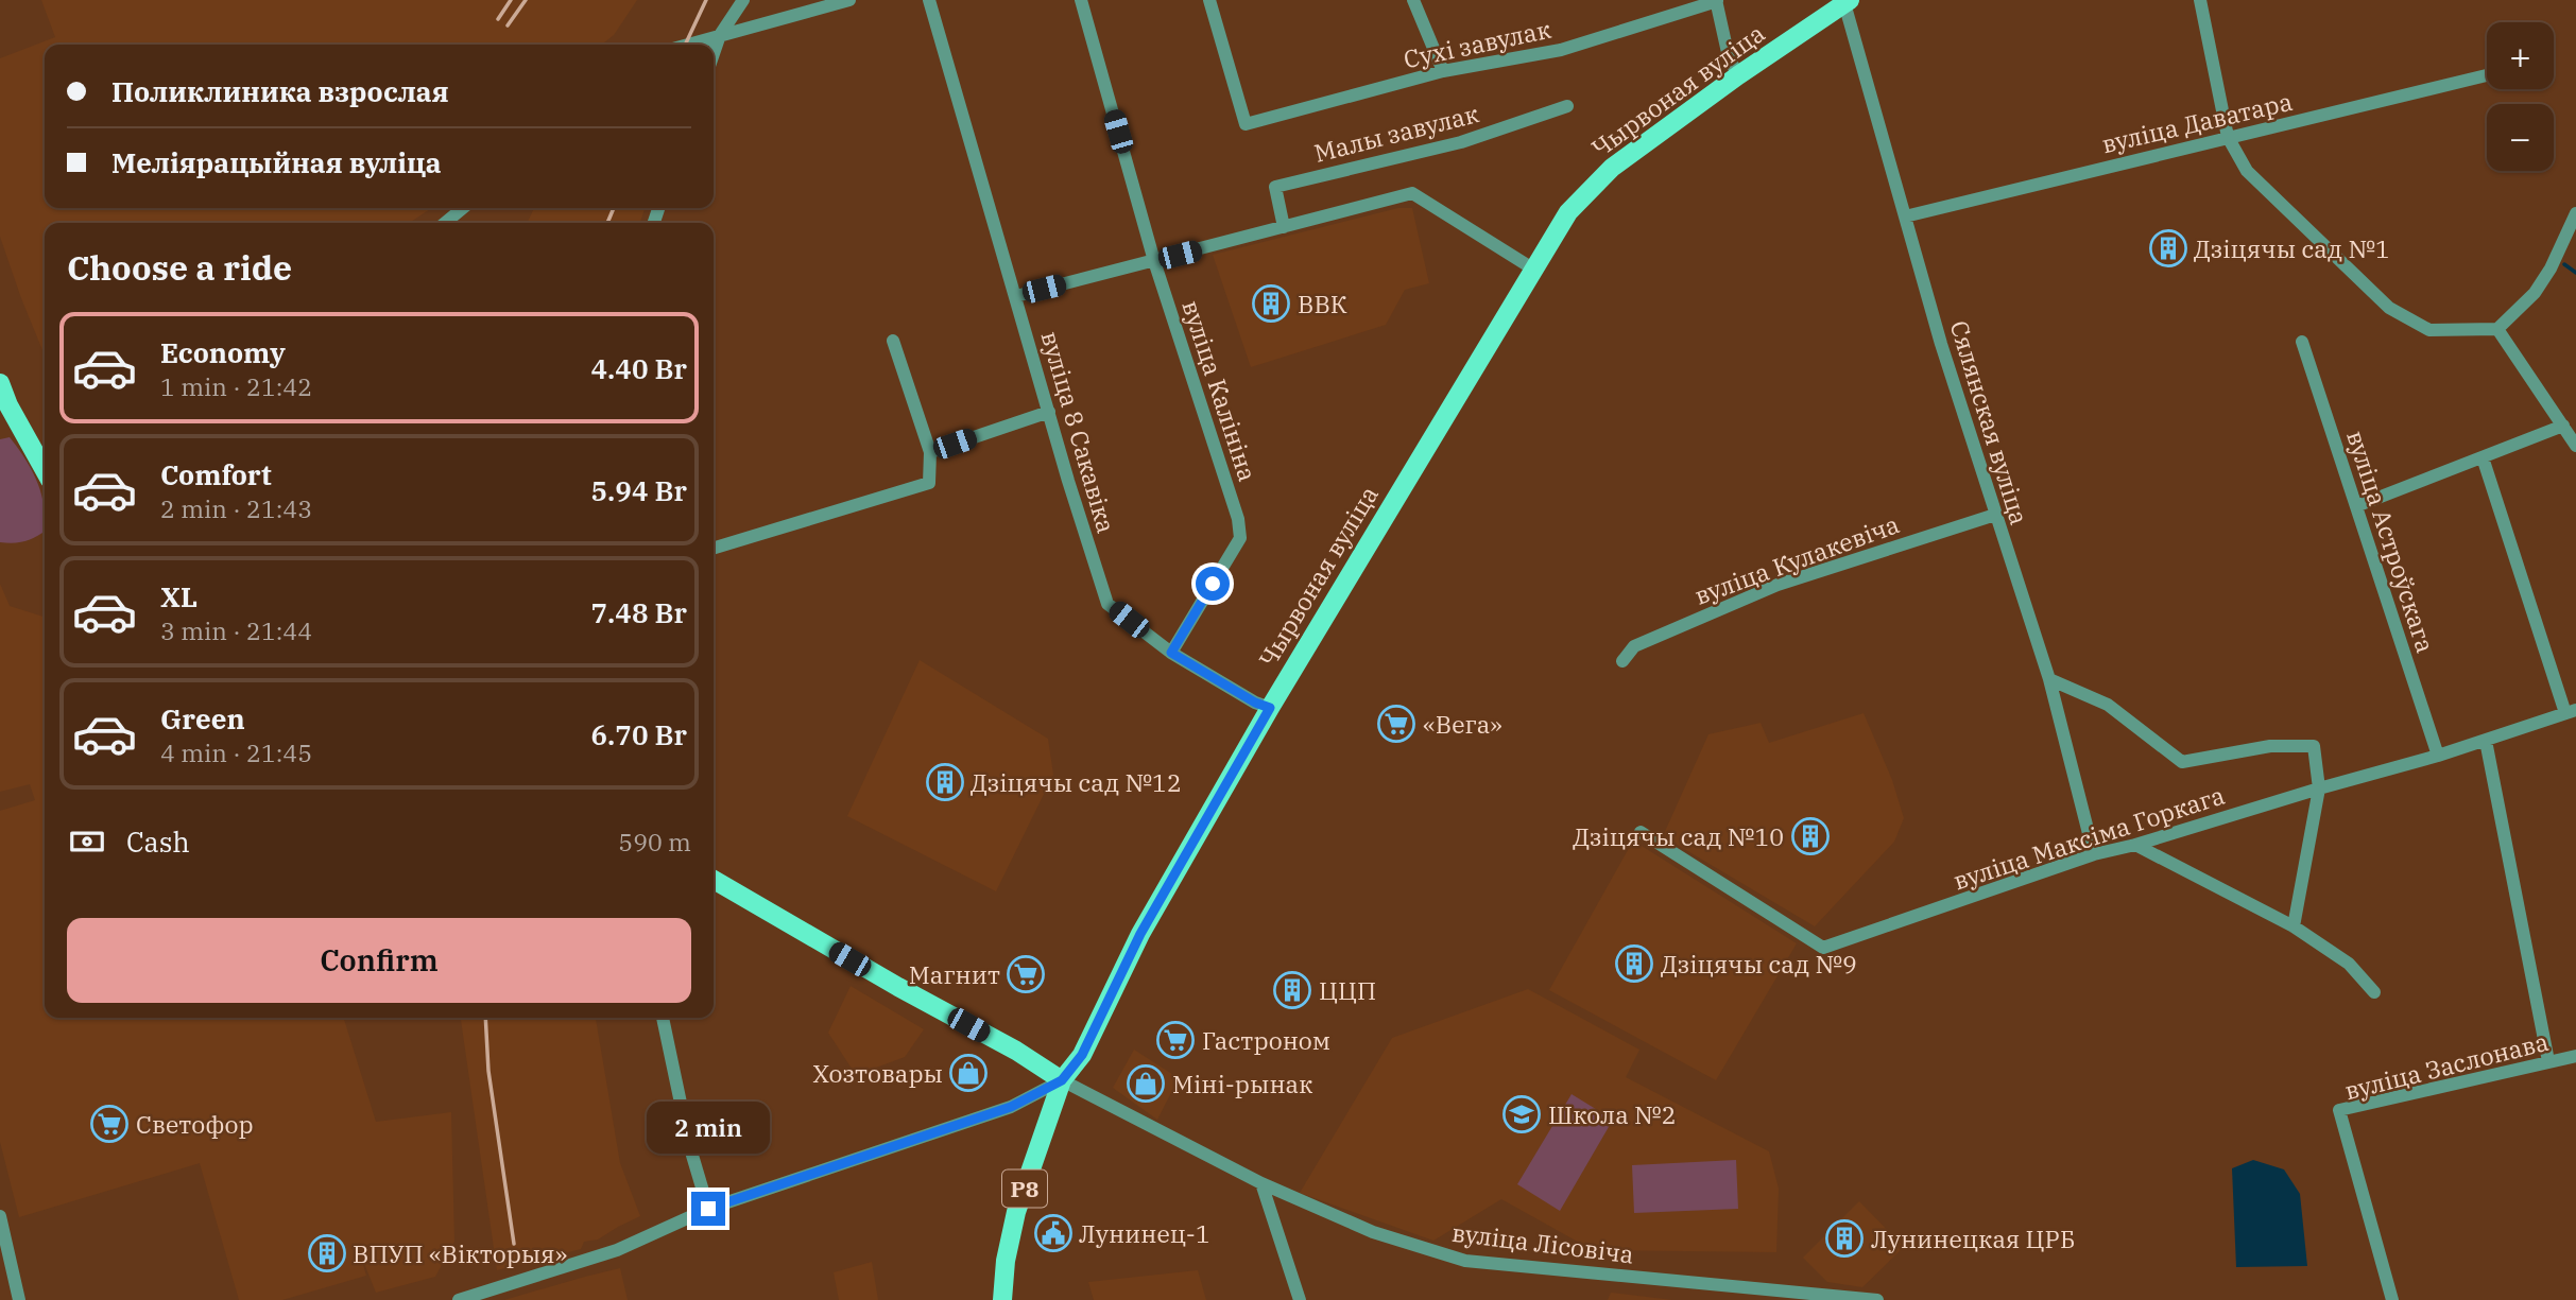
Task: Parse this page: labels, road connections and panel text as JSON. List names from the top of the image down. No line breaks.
{"streets":{"main road":["Чырвоная вуліца","Р8"],"street":["Сухі завулак","вуліца Даватара","Малы завулак","вуліца Калініна","Сялянская вуліца","вуліца 8 Сакавіка","вуліца Астроўскага","вуліца Кулакевіча","вуліца Максіма Горкага","вуліца Заслонава","вуліца Лісовіча"]},"crossings":[["Чырвоная вуліца","Сялянская вуліца"],["Чырвоная вуліца","вуліца 8 Сакавіка"],["Чырвоная вуліца","вуліца Лісовіча"],["вуліца Даватара","Сялянская вуліца"],["вуліца Калініна","вуліца 8 Сакавіка"],["Сялянская вуліца","вуліца Кулакевіча"],["Сялянская вуліца","вуліца Максіма Горкага"],["вуліца Астроўскага","вуліца Максіма Горкага"]],"places":{"building":["Дзіцячы сад №1","ВВК","Дзіцячы сад №12","Дзіцячы сад №10","Дзіцячы сад №9","ЦЦП","Лунинецкая ЦРБ","ВПУП «Вікторыя»"],"supermarket":["«Вега»","Магнит","Гастроном","Светофор"],"shop":["Хозтовары","Міні-рынак"],"school or university":["Школа №2"],"public building":["Лунинец-1"]},"page":{"map_buttons":["+","−"],"banner":["Поликлиника взрослая","Меліярацыйная вуліца"],"heading":"Choose a ride","list":[{"name":"Economy","note":"1 min · 21:42","value":"4.40 Br"},{"name":"Comfort","note":"2 min · 21:43","value":"5.94 Br"},{"name":"XL","note":"3 min · 21:44","value":"7.48 Br"},{"name":"Green","note":"4 min · 21:45","value":"6.70 Br"}],"pay":["Cash","590 m"],"buttons":"Confirm","bubble":"2 min"}}
